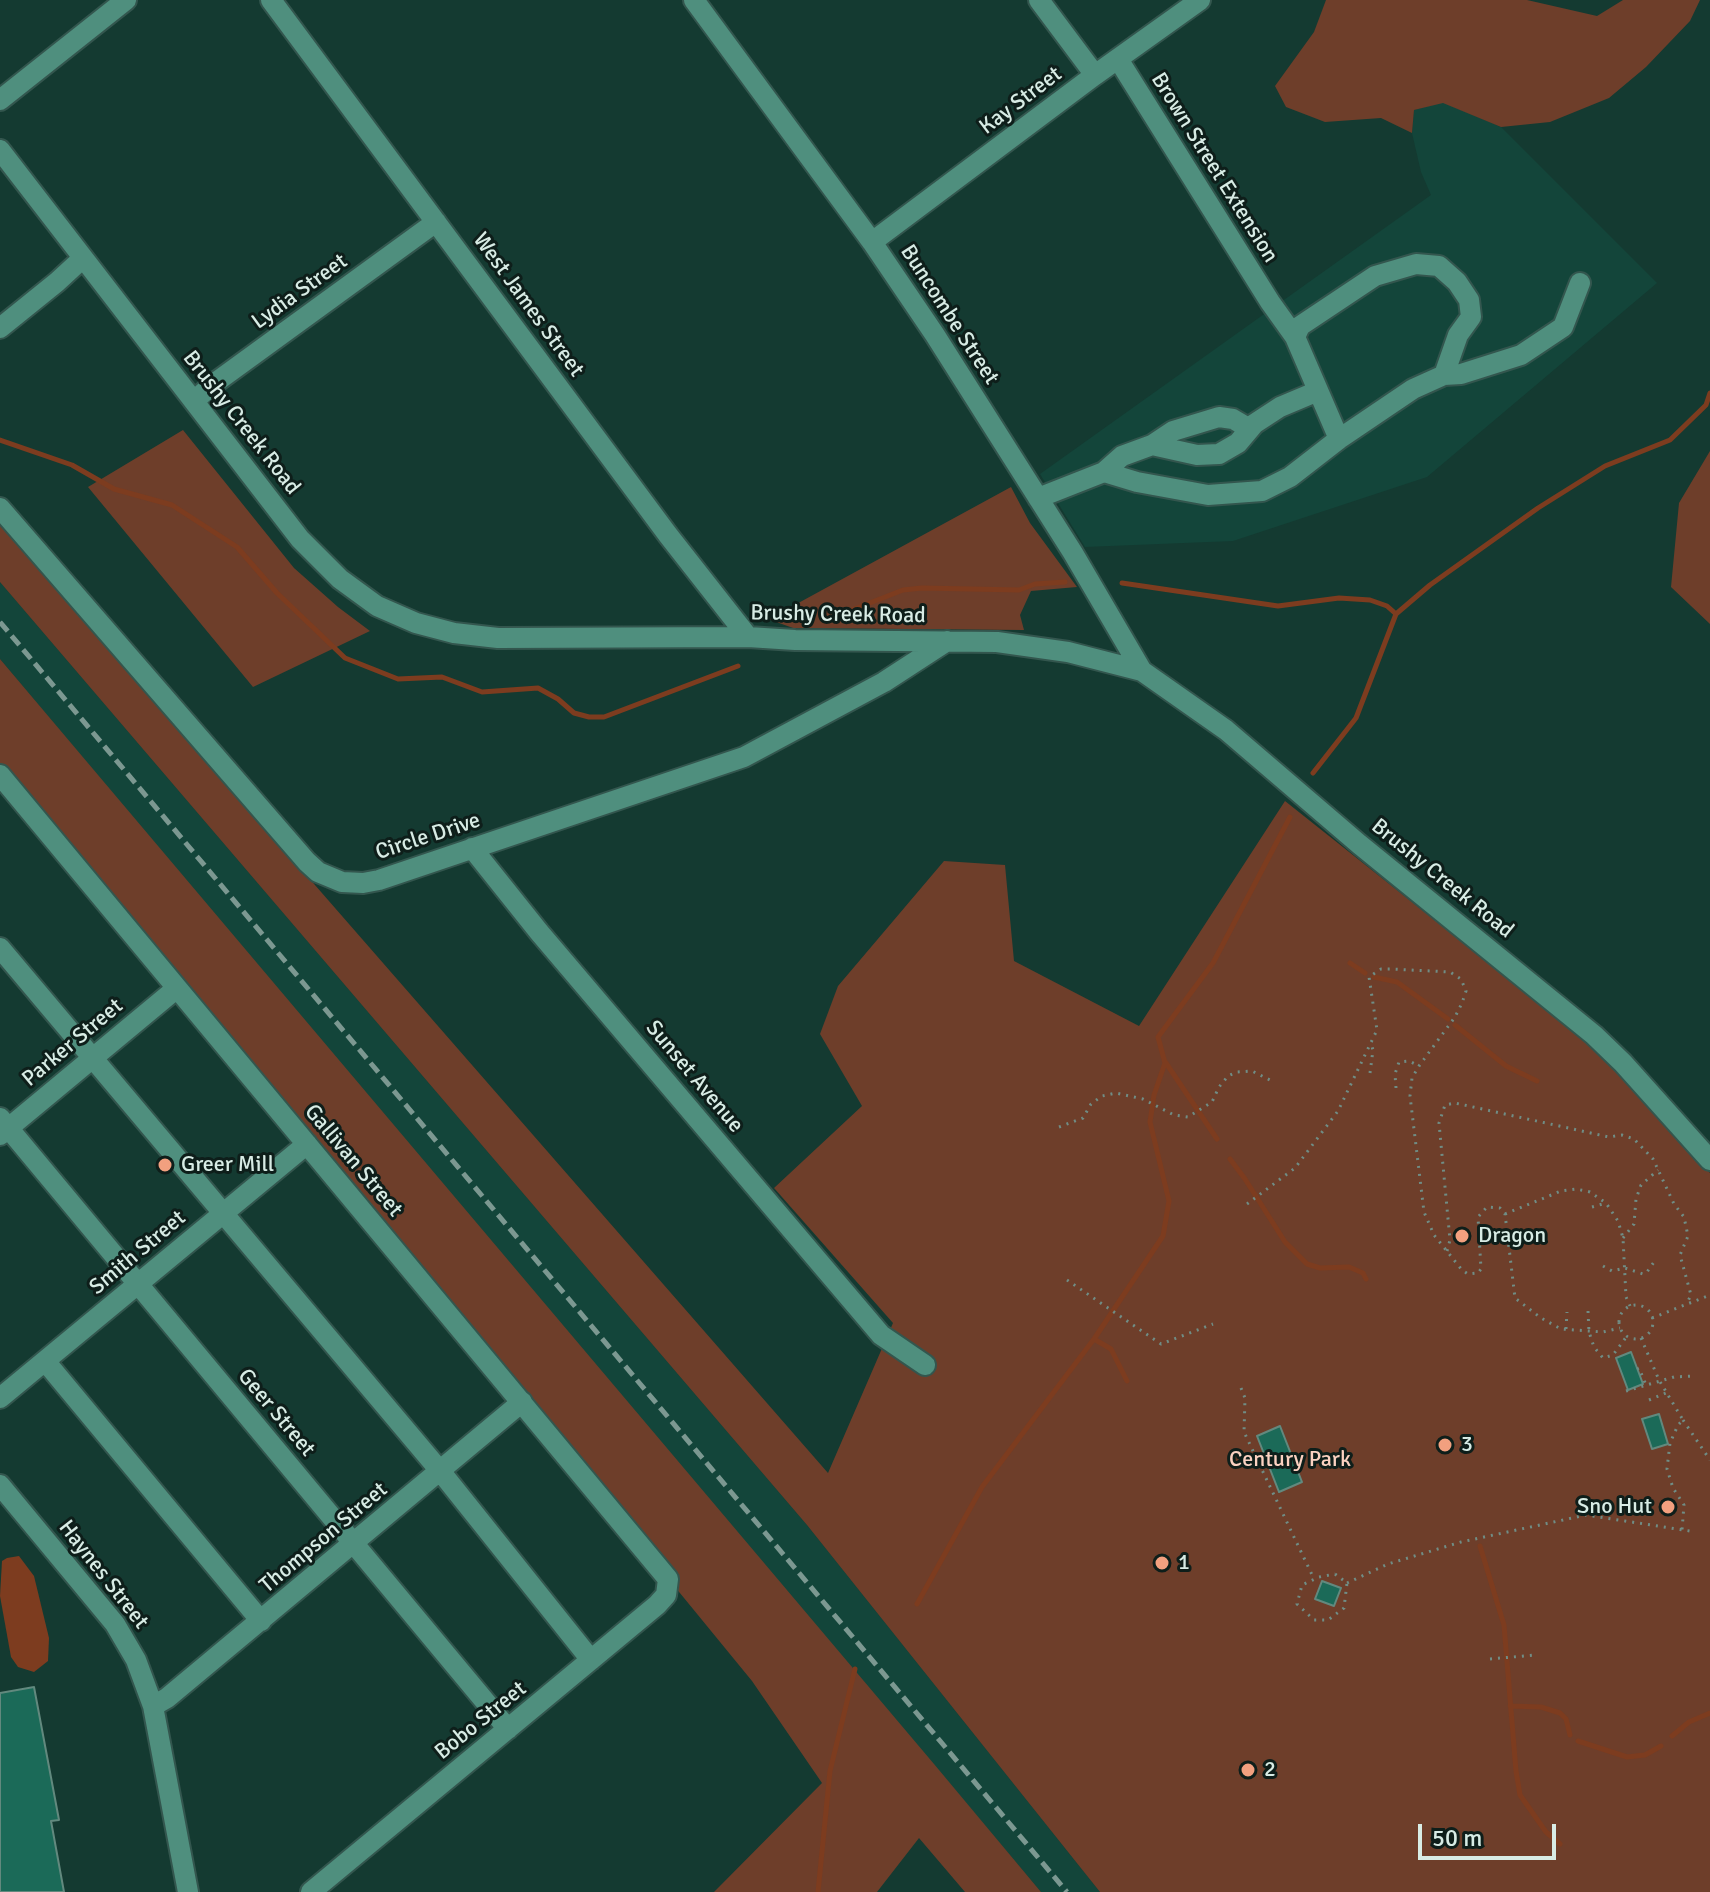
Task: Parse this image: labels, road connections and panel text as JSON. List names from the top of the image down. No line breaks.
{"streets":{"street":["Kay Street","Brown Street Extension","Lydia Street","West James Street","Buncombe Street","Brushy Creek Road","Circle Drive","Parker Street","Sunset Avenue","Gallivan Street","Smith Street","Geer Street","Thompson Street","Haynes Street","Bobo Street"]},"crossings":[["Kay Street","Brown Street Extension"],["Kay Street","Buncombe Street"],["Lydia Street","West James Street"],["Lydia Street","Brushy Creek Road"],["West James Street","Brushy Creek Road"],["Buncombe Street","Brushy Creek Road"],["Brushy Creek Road","Circle Drive"],["Circle Drive","Sunset Avenue"],["Parker Street","Gallivan Street"],["Parker Street","Geer Street"],["Gallivan Street","Smith Street"],["Gallivan Street","Thompson Street"],["Gallivan Street","Bobo Street"],["Smith Street","Geer Street"],["Geer Street","Thompson Street"],["Geer Street","Bobo Street"],["Thompson Street","Haynes Street"]],"parks":["Century Park"],"places":["Greer Mill","Dragon","3","Sno Hut","1","2"],"scale_bar":"50 m"}
